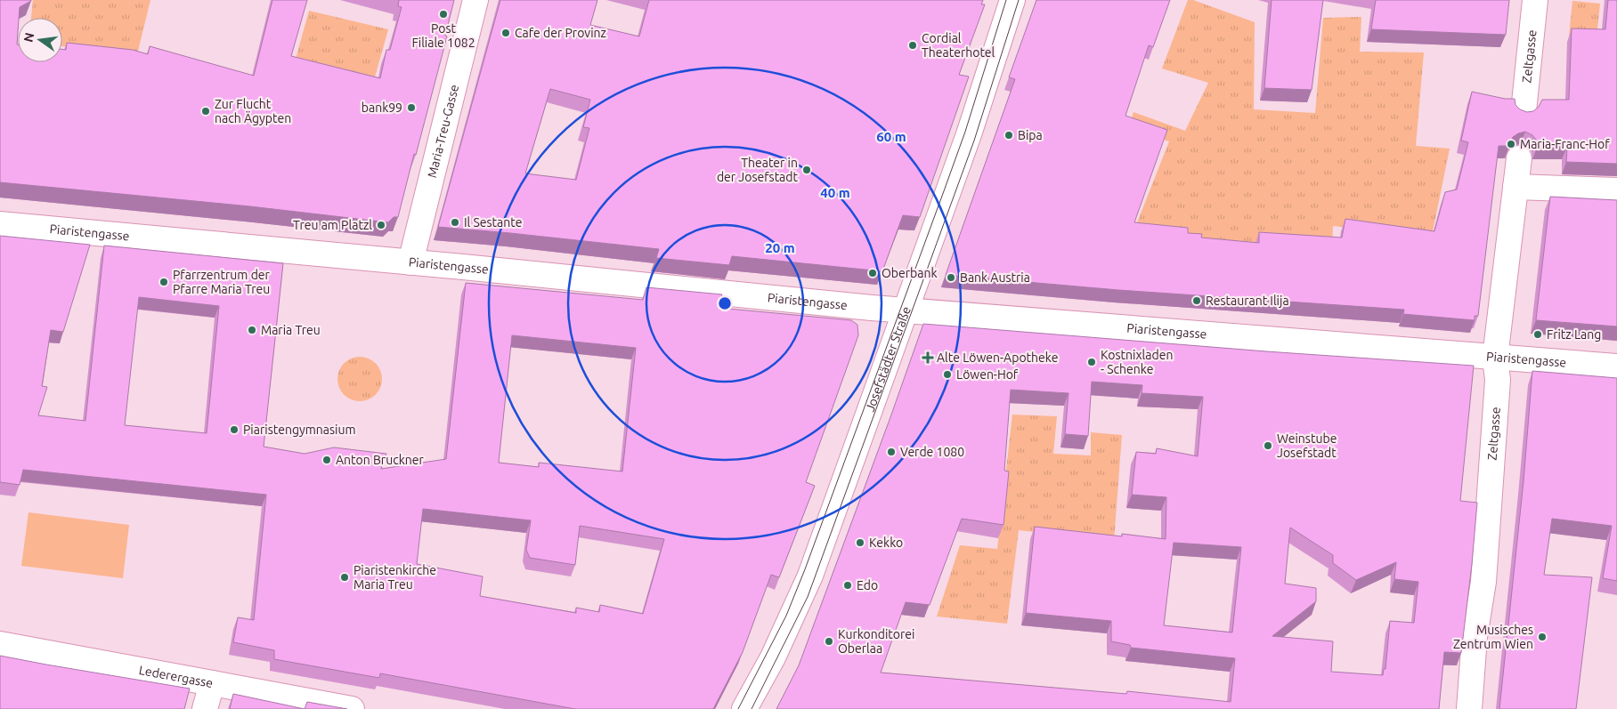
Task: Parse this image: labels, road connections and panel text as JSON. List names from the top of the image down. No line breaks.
{"streets":{"street":["Zeltgasse","Maria-Treu-Gasse","Piaristengasse","Josefstädter Straße","Lederergasse"]},"crossings":[["Zeltgasse","Piaristengasse"],["Maria-Treu-Gasse","Piaristengasse"],["Piaristengasse","Josefstädter Straße"]],"places":{"other":["Post Filiale 1082","Cafe der Provinz","Cordial Theaterhotel","bank99","Zur Flucht nach Ägypten","Bipa","Maria-Franc-Hof","Theater in der Josefstadt","Il Sestante","Treu am Platzl","Oberbank","Bank Austria","Pfarrzentrum der Pfarre Maria Treu","Restaurant Ilija","Maria Treu","Fritz Lang","Kostnixladen - Schenke","Löwen-Hof","Piaristengymnasium","Weinstube Josefstadt","Verde 1080","Anton Bruckner","Kekko","Piaristenkirche Maria Treu","Edo","Musisches Zentrum Wien","Kurkonditorei Oberlaa"],"health":["Alte Löwen-Apotheke"]},"north":"left","rings":["60 m","40 m","20 m"]}
